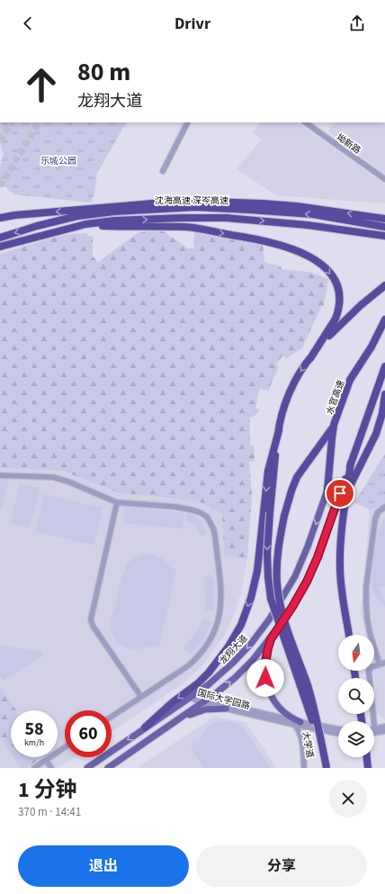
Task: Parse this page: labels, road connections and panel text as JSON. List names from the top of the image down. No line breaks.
{"streets":{"highway":["沈海高速 深岑高速","水官高速"],"main road":["龙翔大道"],"street":["坳新路","国际大学园路","大学道"]},"crossings":[["水官高速","龙翔大道"],["龙翔大道","国际大学园路"],["国际大学园路","大学道"]],"parks":["乐城公园"],"north":"bottom","page":{"header":"Drivr","turn":["80 m","龙翔大道"],"speed":"58 km/h","limit":"60","heading":["1 分钟","370 m · 14:41"],"buttons":["退出","分享"]}}
